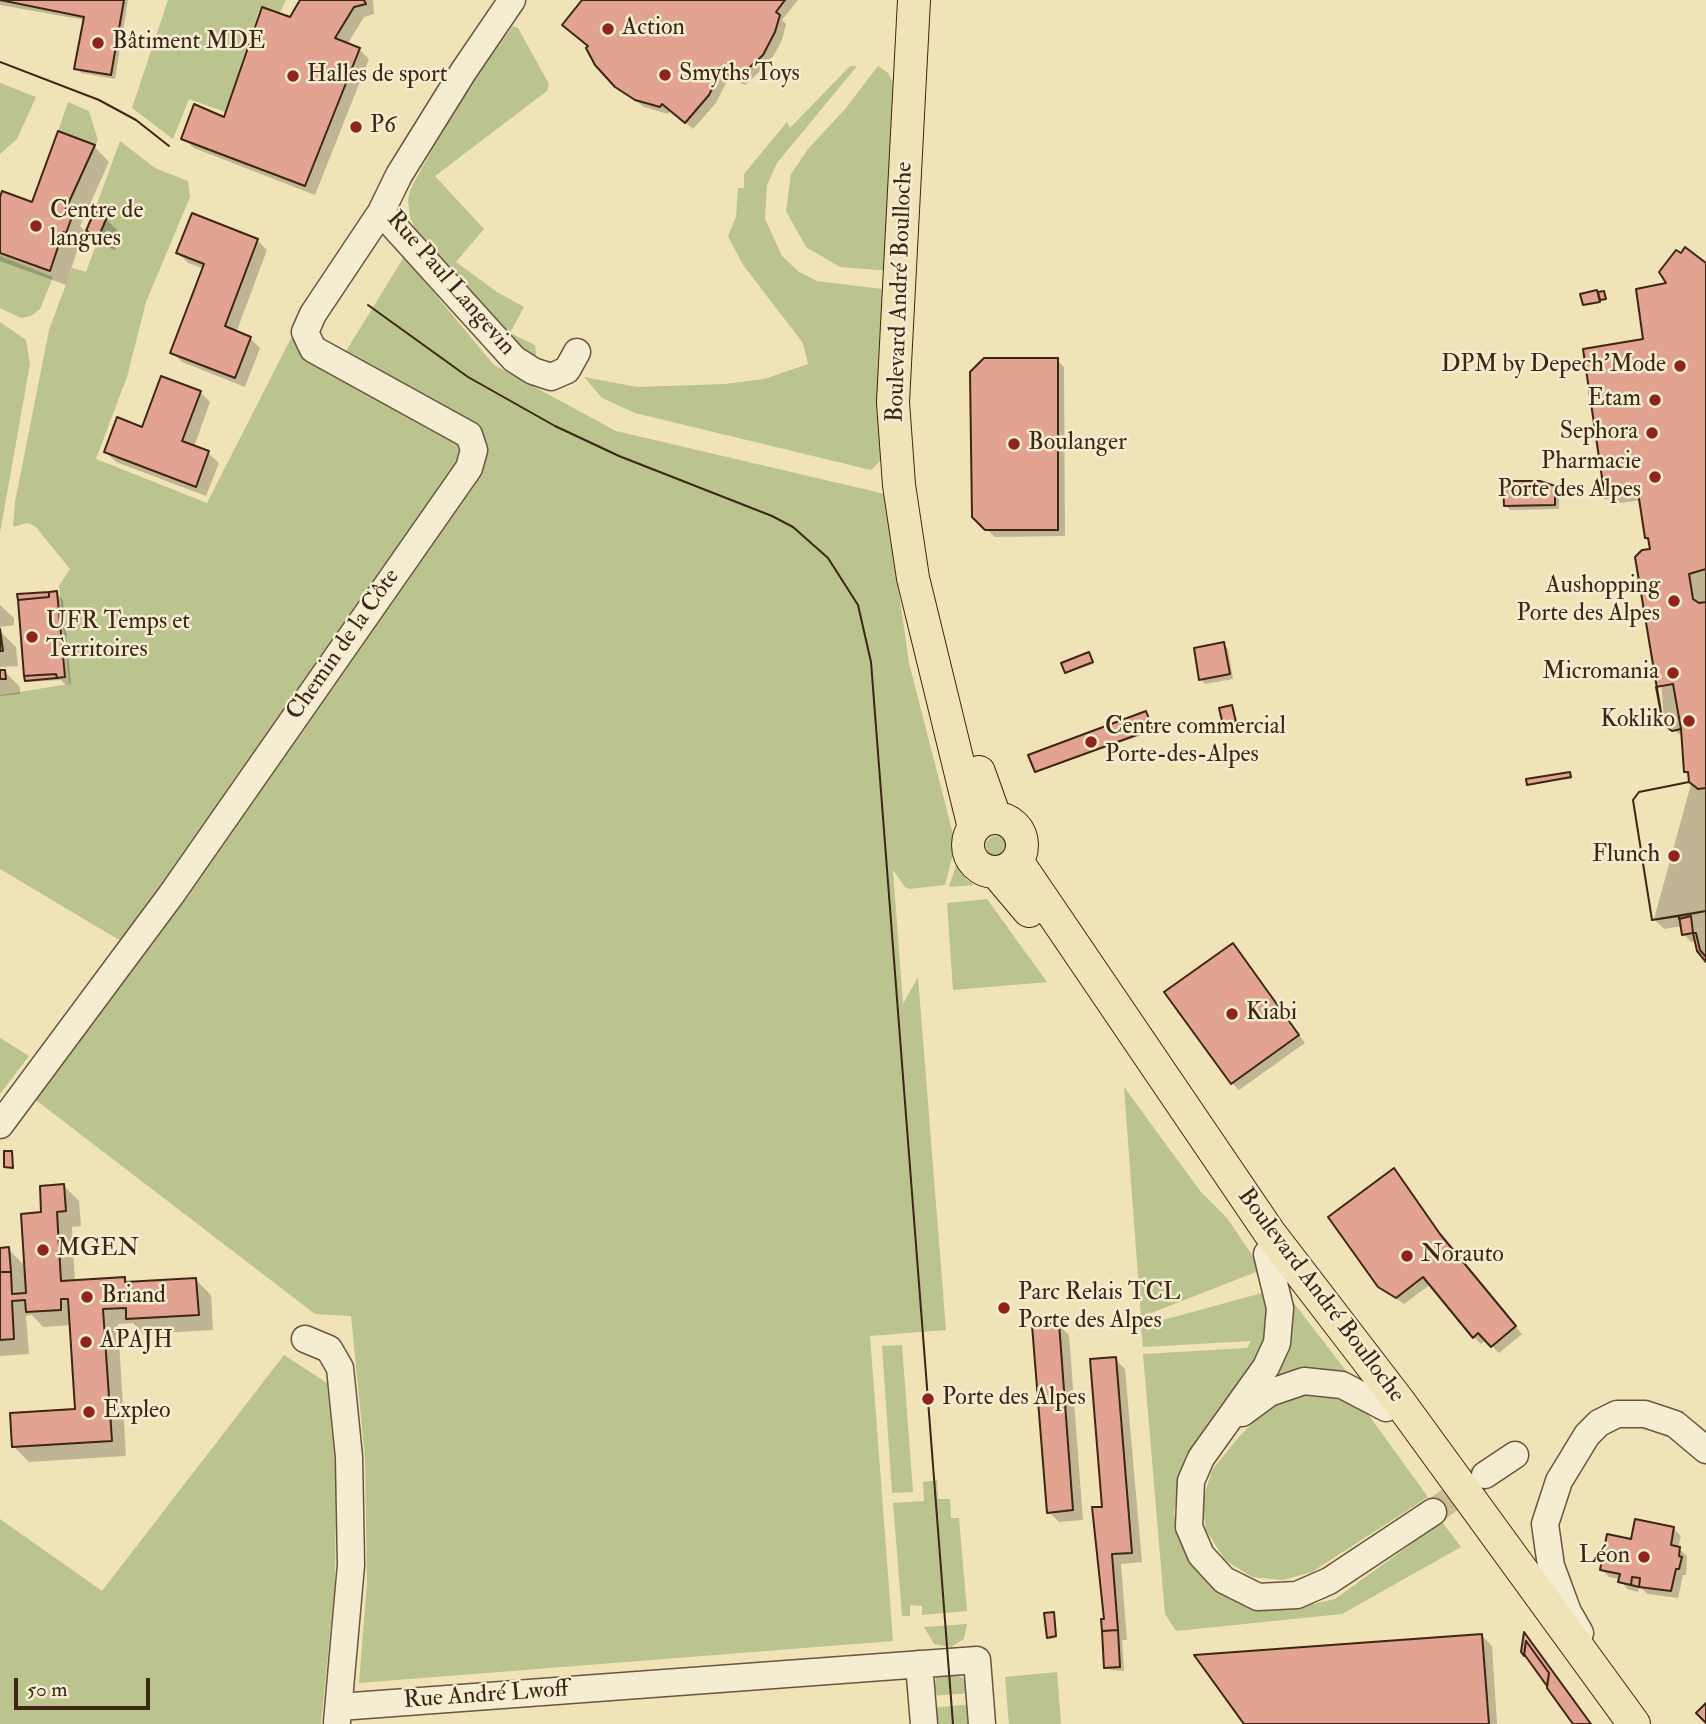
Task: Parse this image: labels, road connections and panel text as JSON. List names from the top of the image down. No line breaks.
{"streets":{"main road":["Boulevard André Boulloche"],"street":["Rue Paul Langevin","Chemin de la Côte","Rue André Lwoff"]},"crossings":[["Rue Paul Langevin","Chemin de la Côte"]],"places":["Action","Bâtiment MDE","Smyths Toys","Halles de sport","P6","Centre de langues","DPM by Depech'Mode","Etam","Sephora","Boulanger","Pharmacie Porte des Alpes","Aushopping Porte des Alpes","UFR Temps et Territoires","Micromania","Kokliko","Centre commercial Porte-des-Alpes","Flunch","Kiabi","MGEN","Norauto","Briand","Parc Relais TCL Porte des Alpes","APAJH","Porte des Alpes","Expleo","Léon"],"scale_bar":"50 m"}
